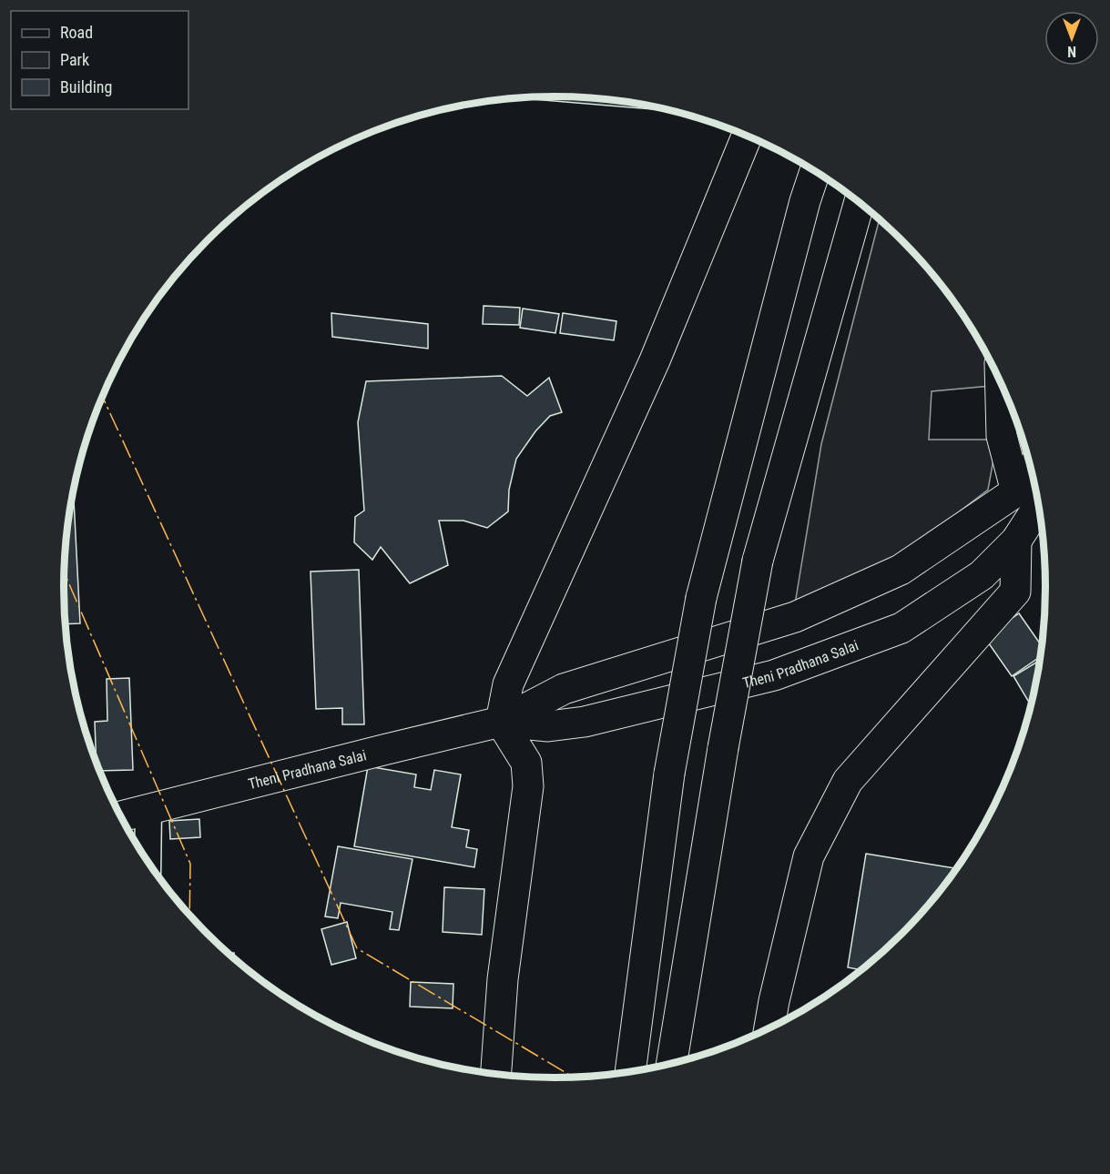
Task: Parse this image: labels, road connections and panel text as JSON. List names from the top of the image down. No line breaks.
{"streets":{"main road":["Theni Pradhana Salai"]},"legend":["Road","Park","Building"],"north":"bottom"}
